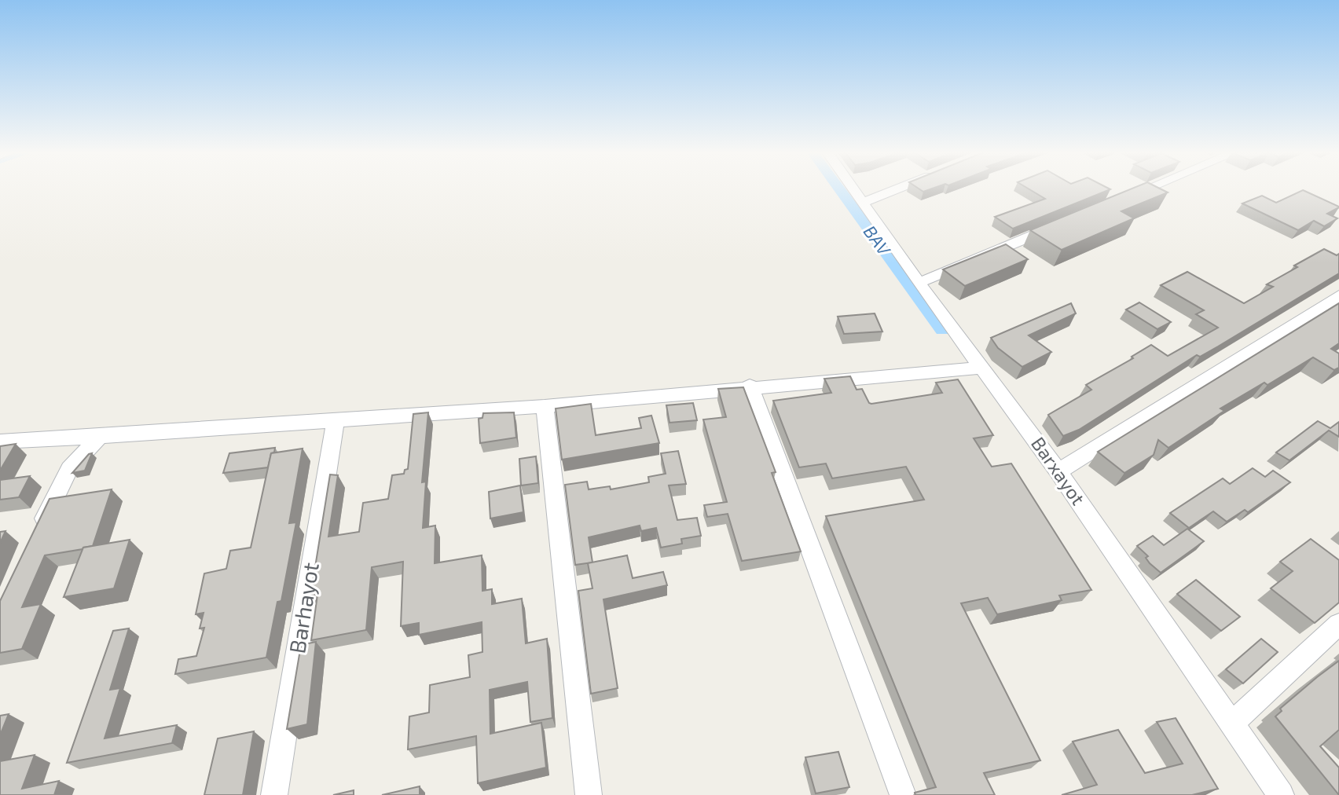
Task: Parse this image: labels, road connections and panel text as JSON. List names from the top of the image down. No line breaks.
{"streets":{"street":["Barxayot","Barhayot"]},"water":["BAV"]}
